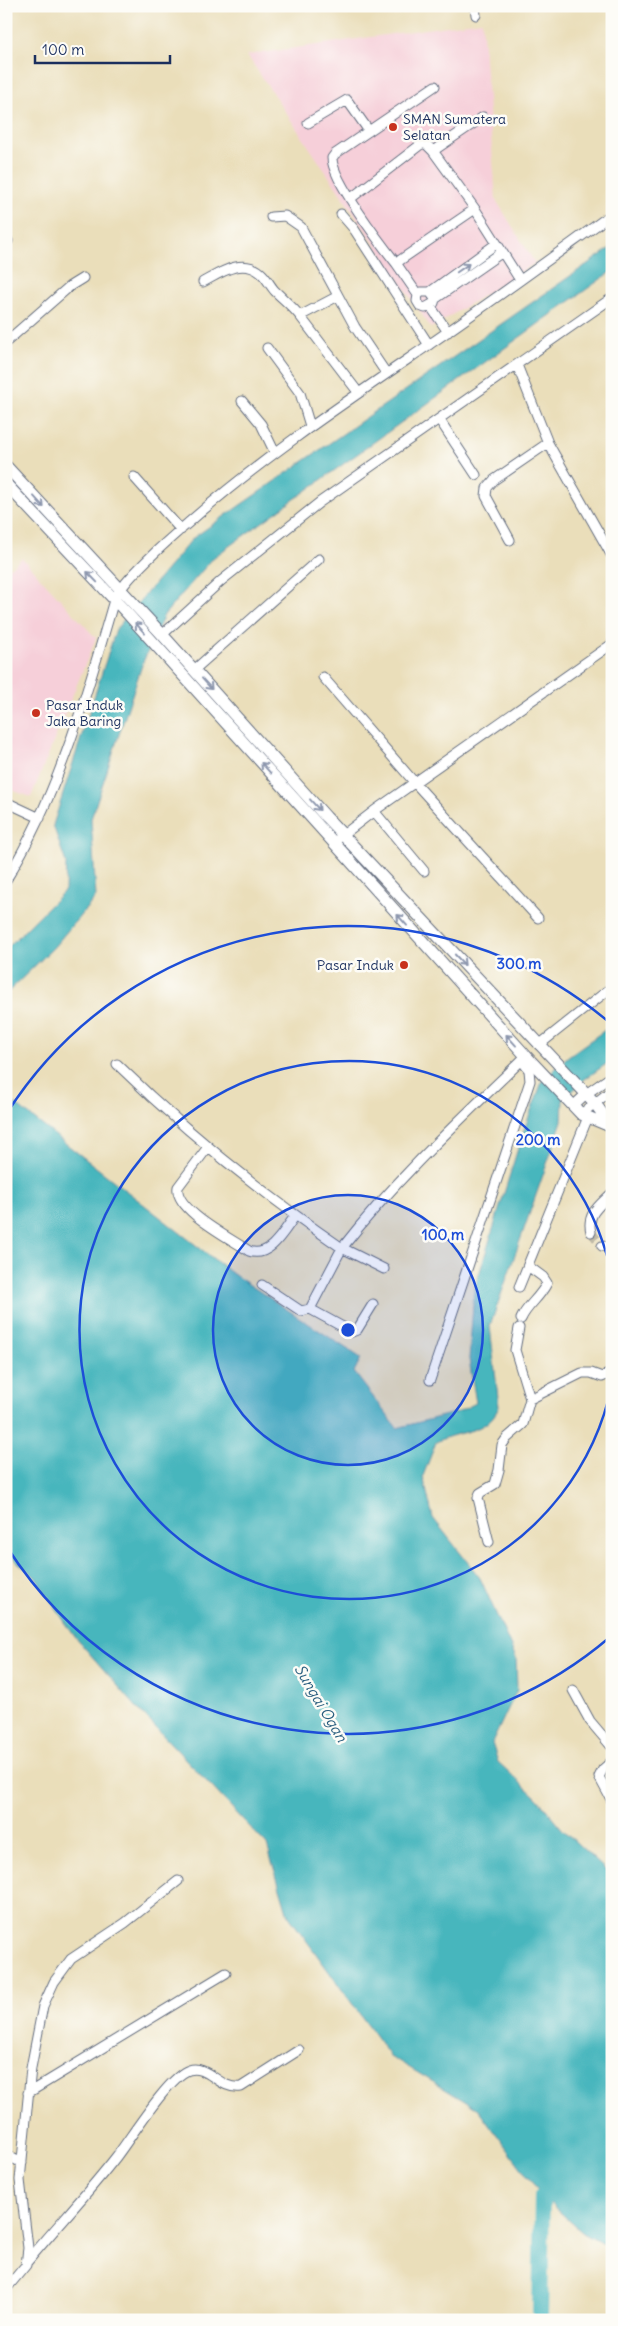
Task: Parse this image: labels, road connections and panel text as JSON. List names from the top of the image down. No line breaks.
{"water":["Sungai Ogan"],"places":["SMAN Sumatera Selatan","Pasar Induk Jaka Baring","Pasar Induk"],"scale_bar":"100 m","rings":["300 m","200 m","100 m"]}
